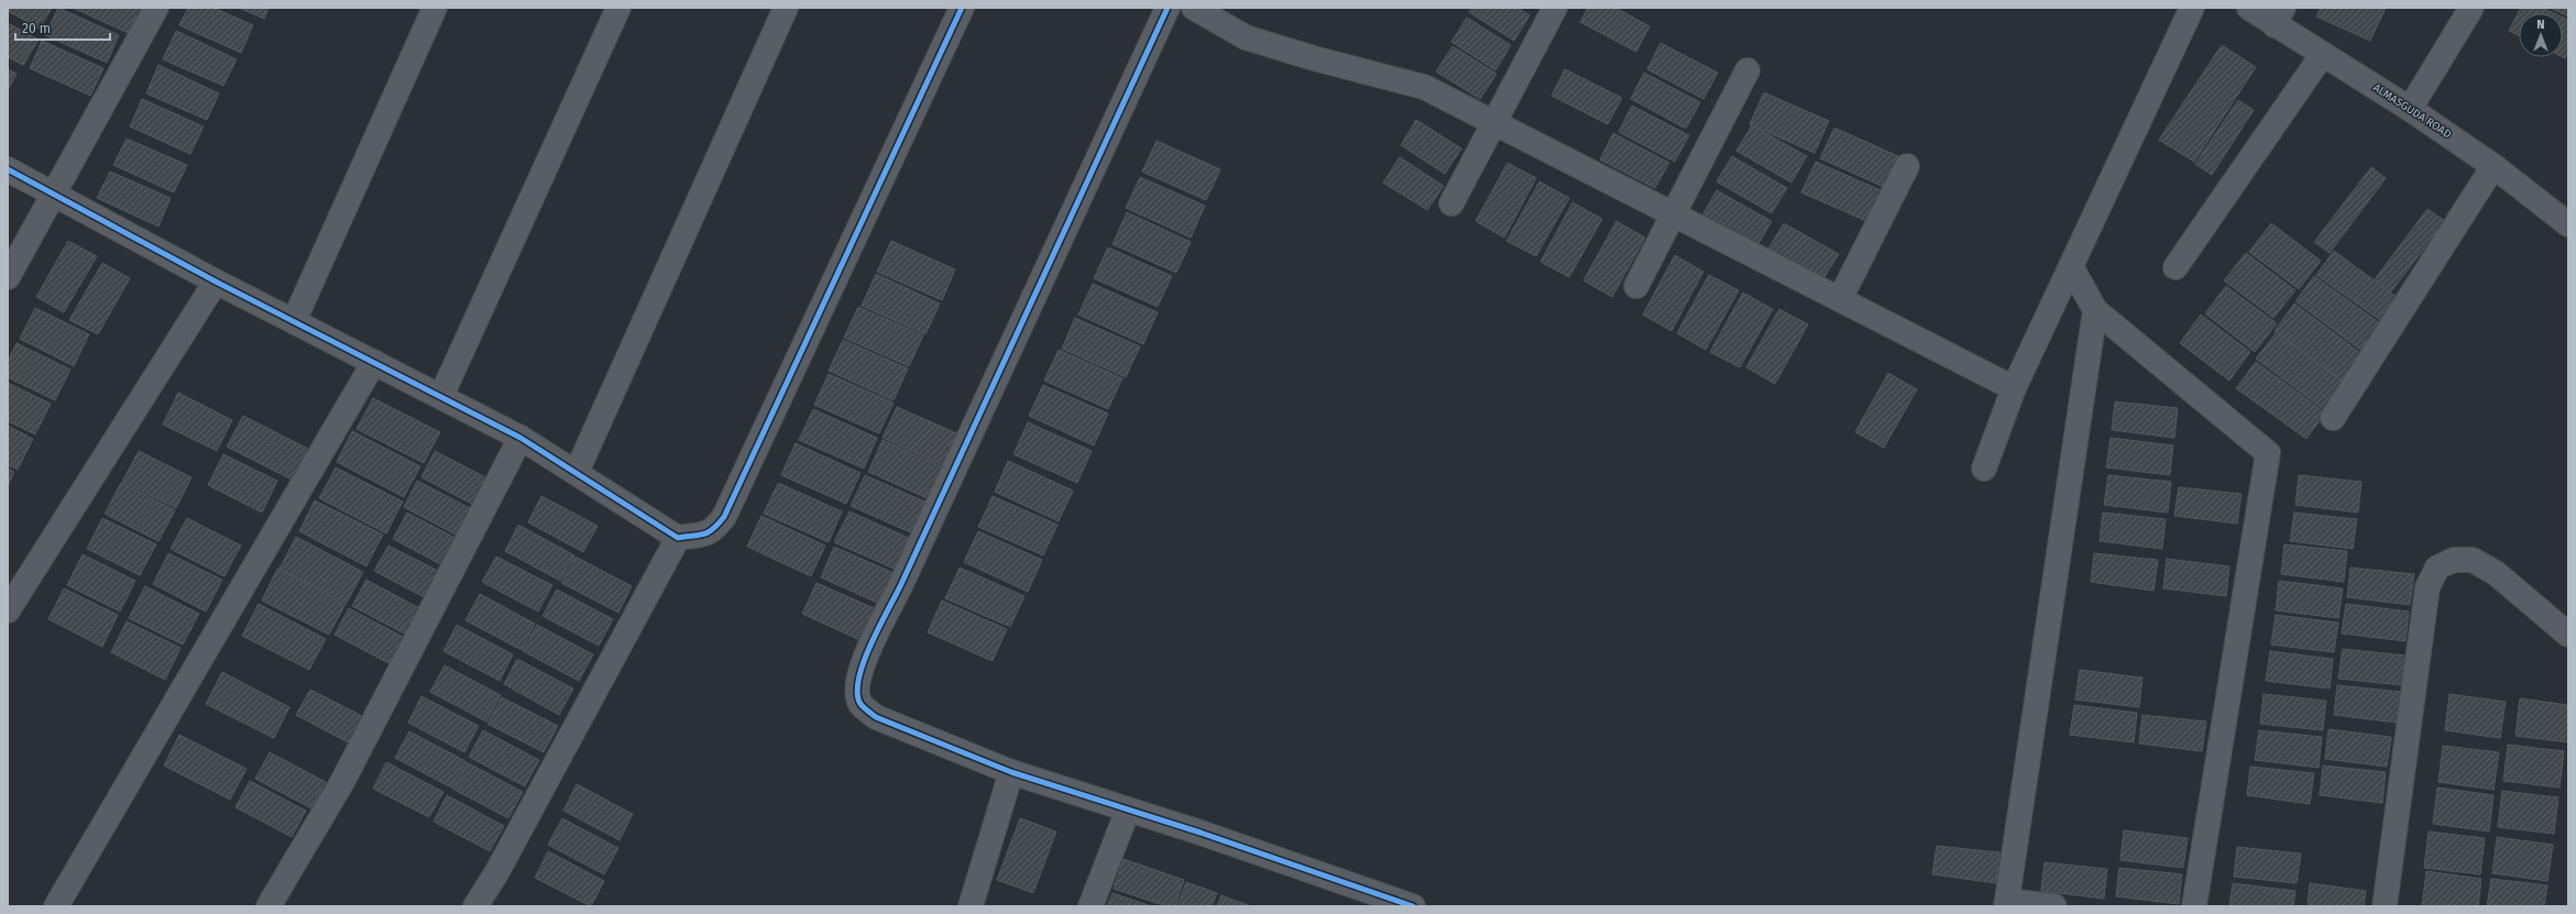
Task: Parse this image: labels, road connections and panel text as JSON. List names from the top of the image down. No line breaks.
{"streets":{"street":["ALMASGUDA ROAD"]},"scale_bar":"20 m","north":"top"}
